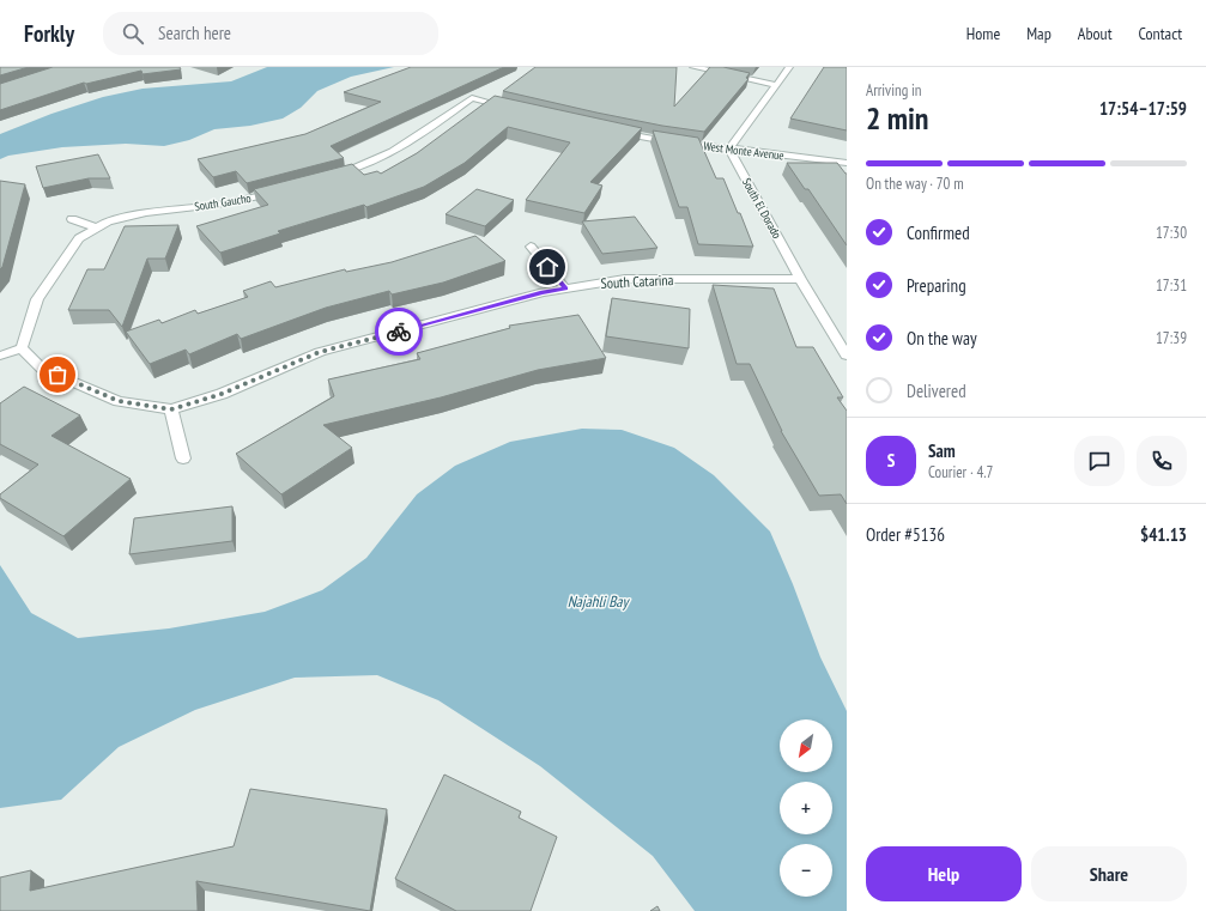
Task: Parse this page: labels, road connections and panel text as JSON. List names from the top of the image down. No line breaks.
{"streets":{"street":["West Monte Avenue","South Gaucho","South El Dorado","South Catarina"]},"crossings":[["West Monte Avenue","South El Dorado"],["South Gaucho","South Catarina"],["South El Dorado","South Catarina"]],"water":["Najahli Bay"],"north":"bottom left","page":{"header":"Forkly","search":"Search here","nav":["Home","Map","About","Contact"],"heading":["2 min","Arriving in","17:54–17:59"],"panel":["Sam","Courier · 4.7","Order #5136","$41.13"],"bar":"On the way · 70 m","list":[["Confirmed","17:30"],["Preparing","17:31"],["On the way","17:39"],"Delivered"],"round":"S","map_buttons":["+","−"],"buttons":["Help","Share"]}}
